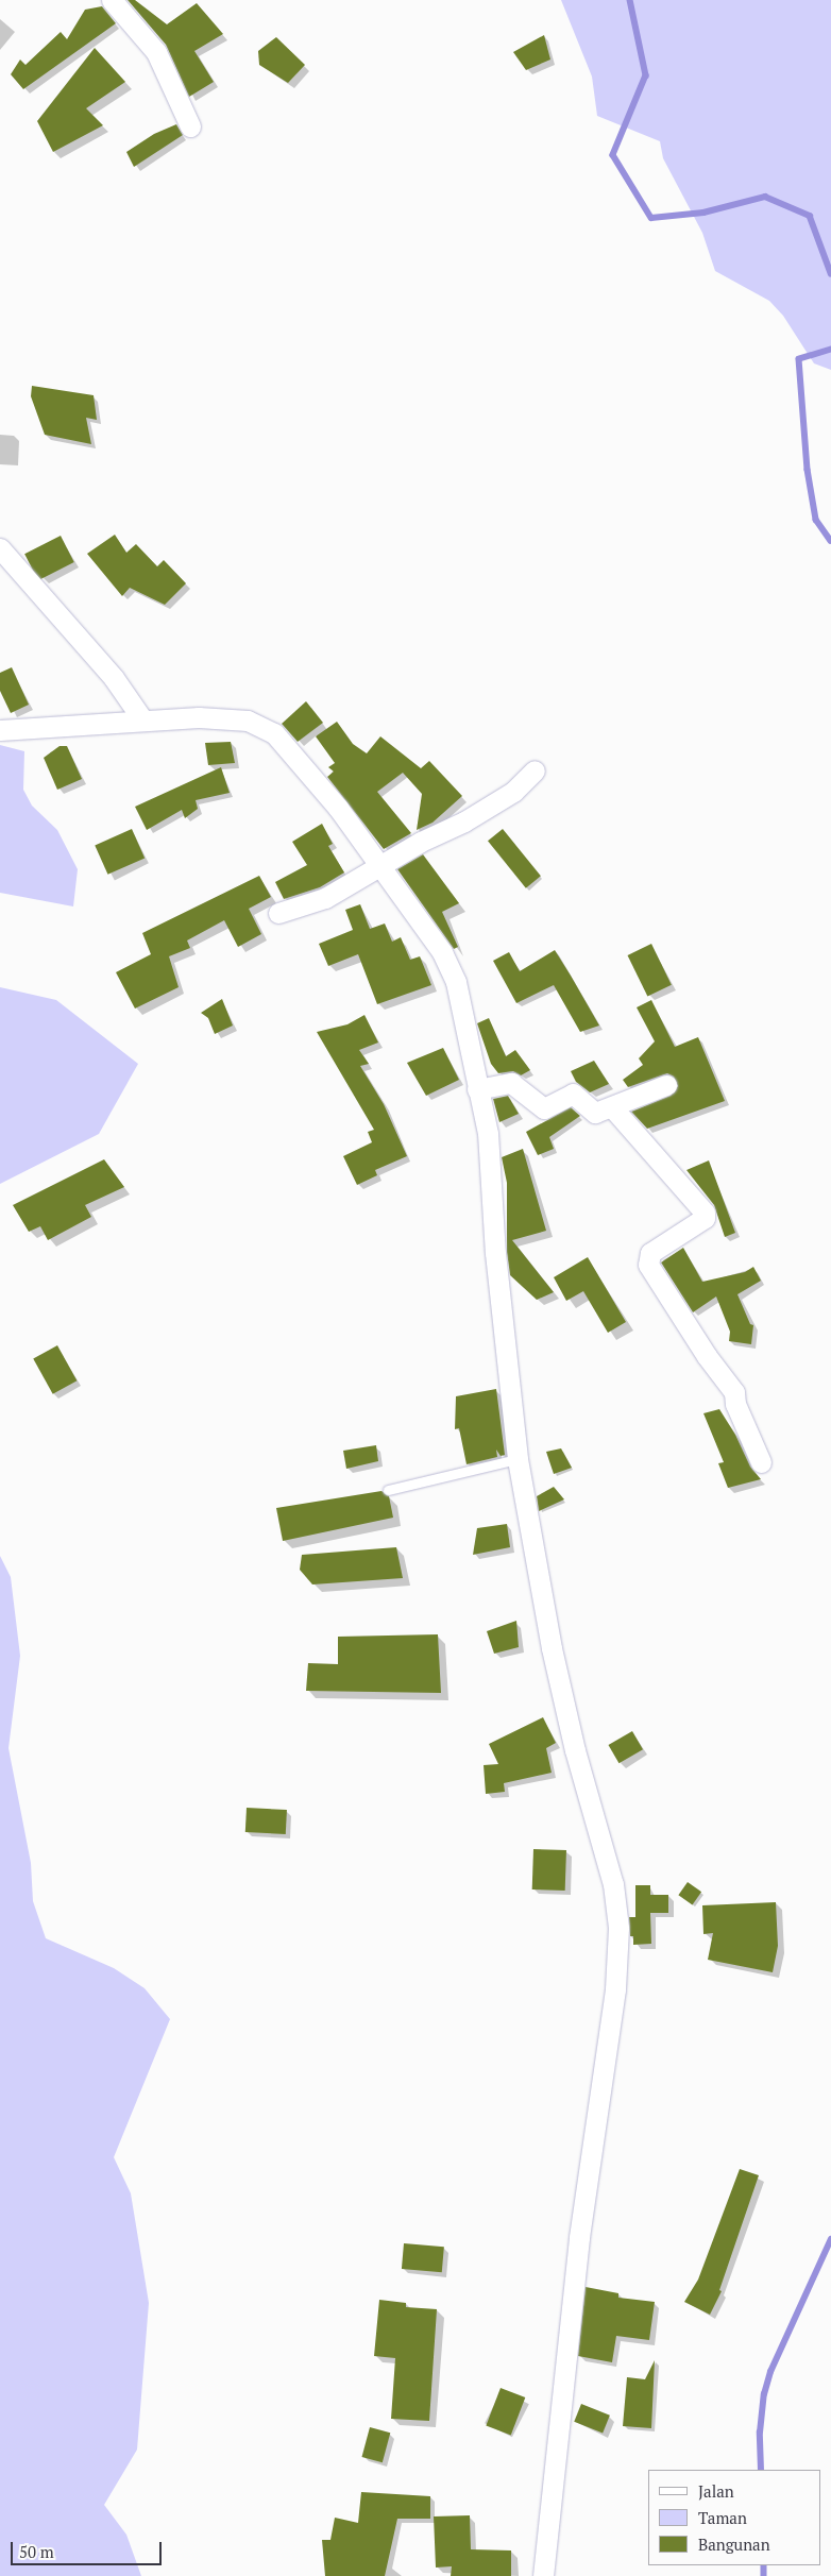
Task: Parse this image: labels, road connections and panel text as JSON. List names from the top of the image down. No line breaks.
{"legend":["Jalan","Taman","Bangunan"],"scale_bar":"50 m"}
